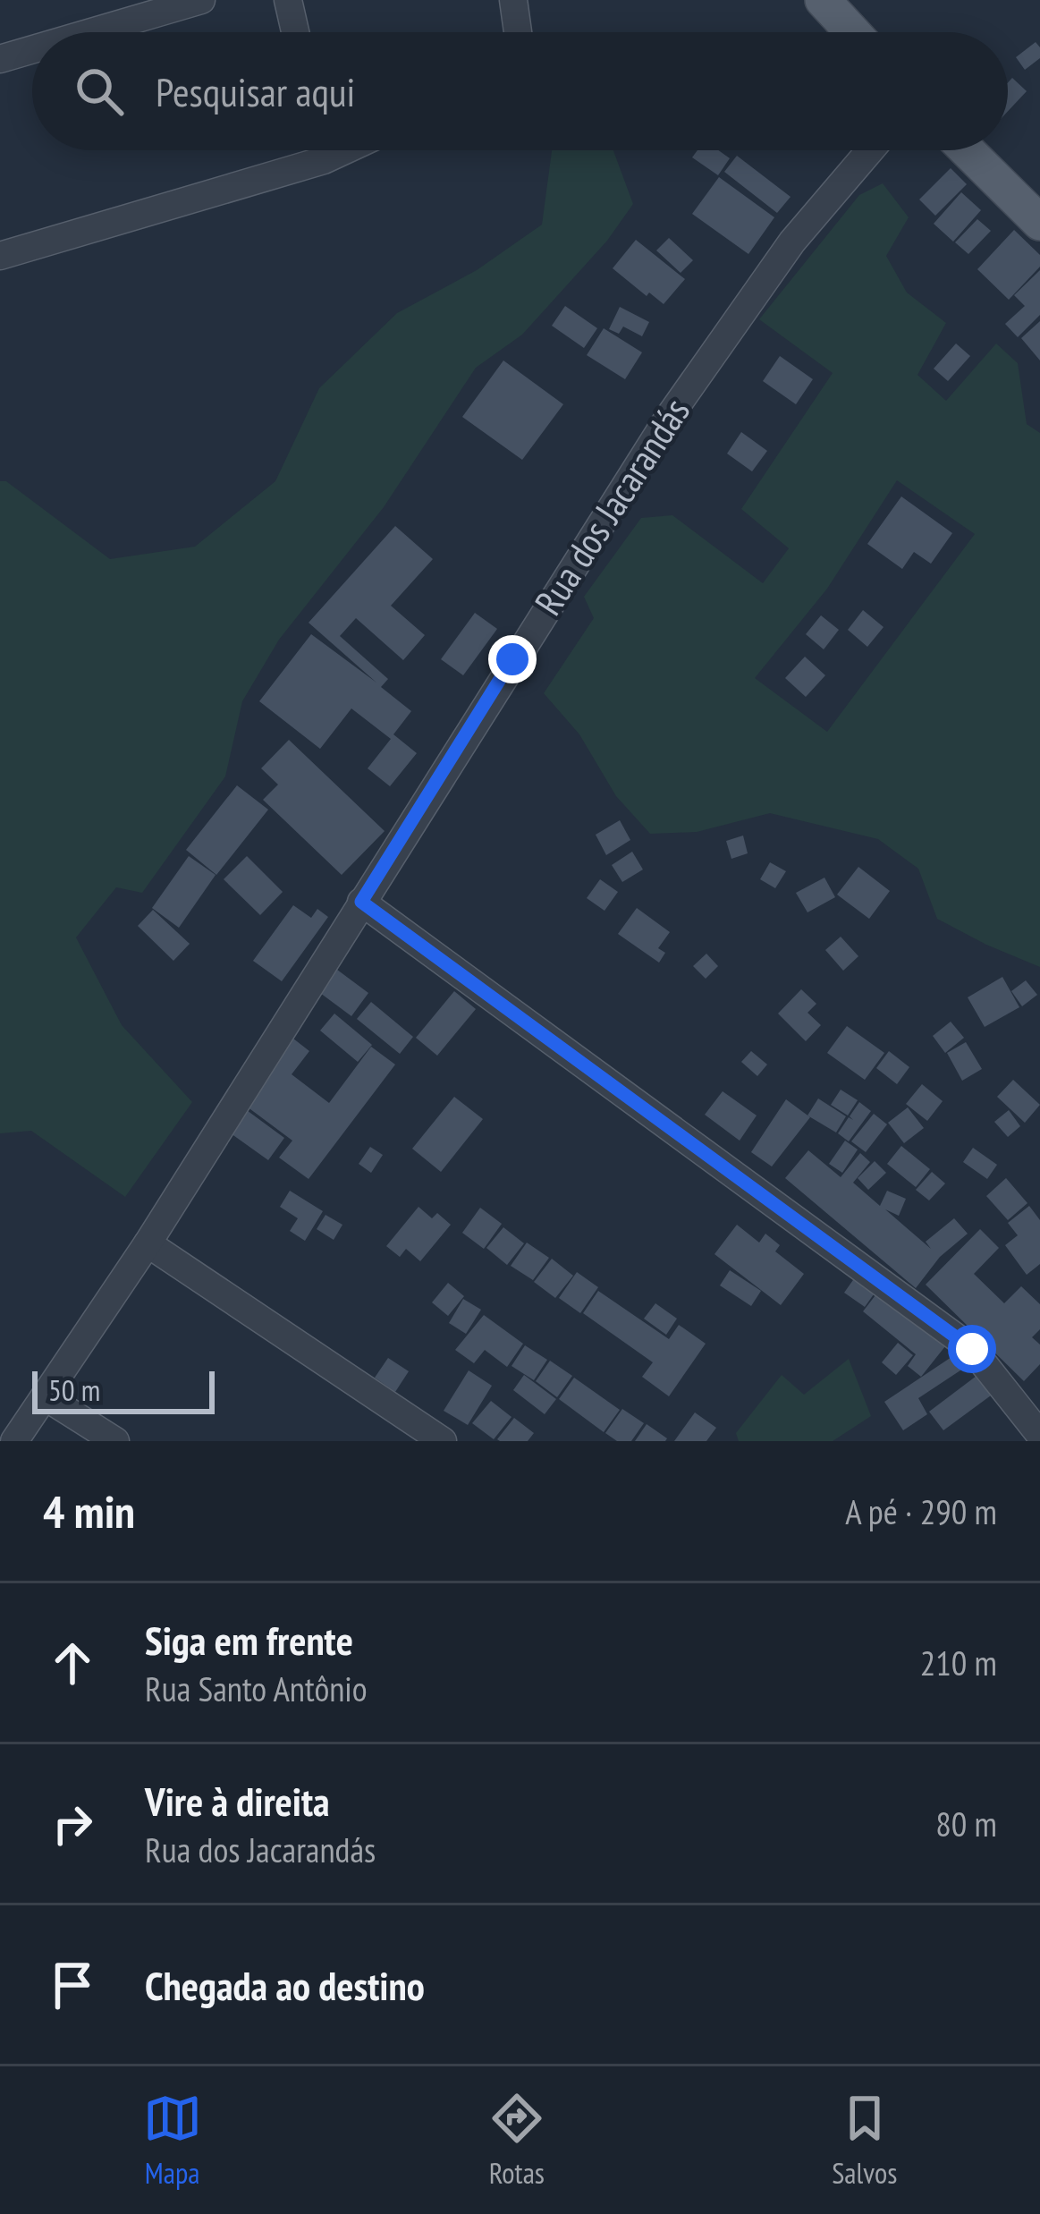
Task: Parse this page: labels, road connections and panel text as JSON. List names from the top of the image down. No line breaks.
{"streets":{"street":["Rua dos Jacarandás"]},"scale_bar":"50 m","page":{"search":"Pesquisar aqui","scale":"50 m","heading":["4 min","A pé · 290 m"],"list":[["Siga em frente","Rua Santo Antônio","210 m"],["Vire à direita","Rua dos Jacarandás","80 m"],"Chegada ao destino"],"nav":["Mapa","Rotas","Salvos"]}}
